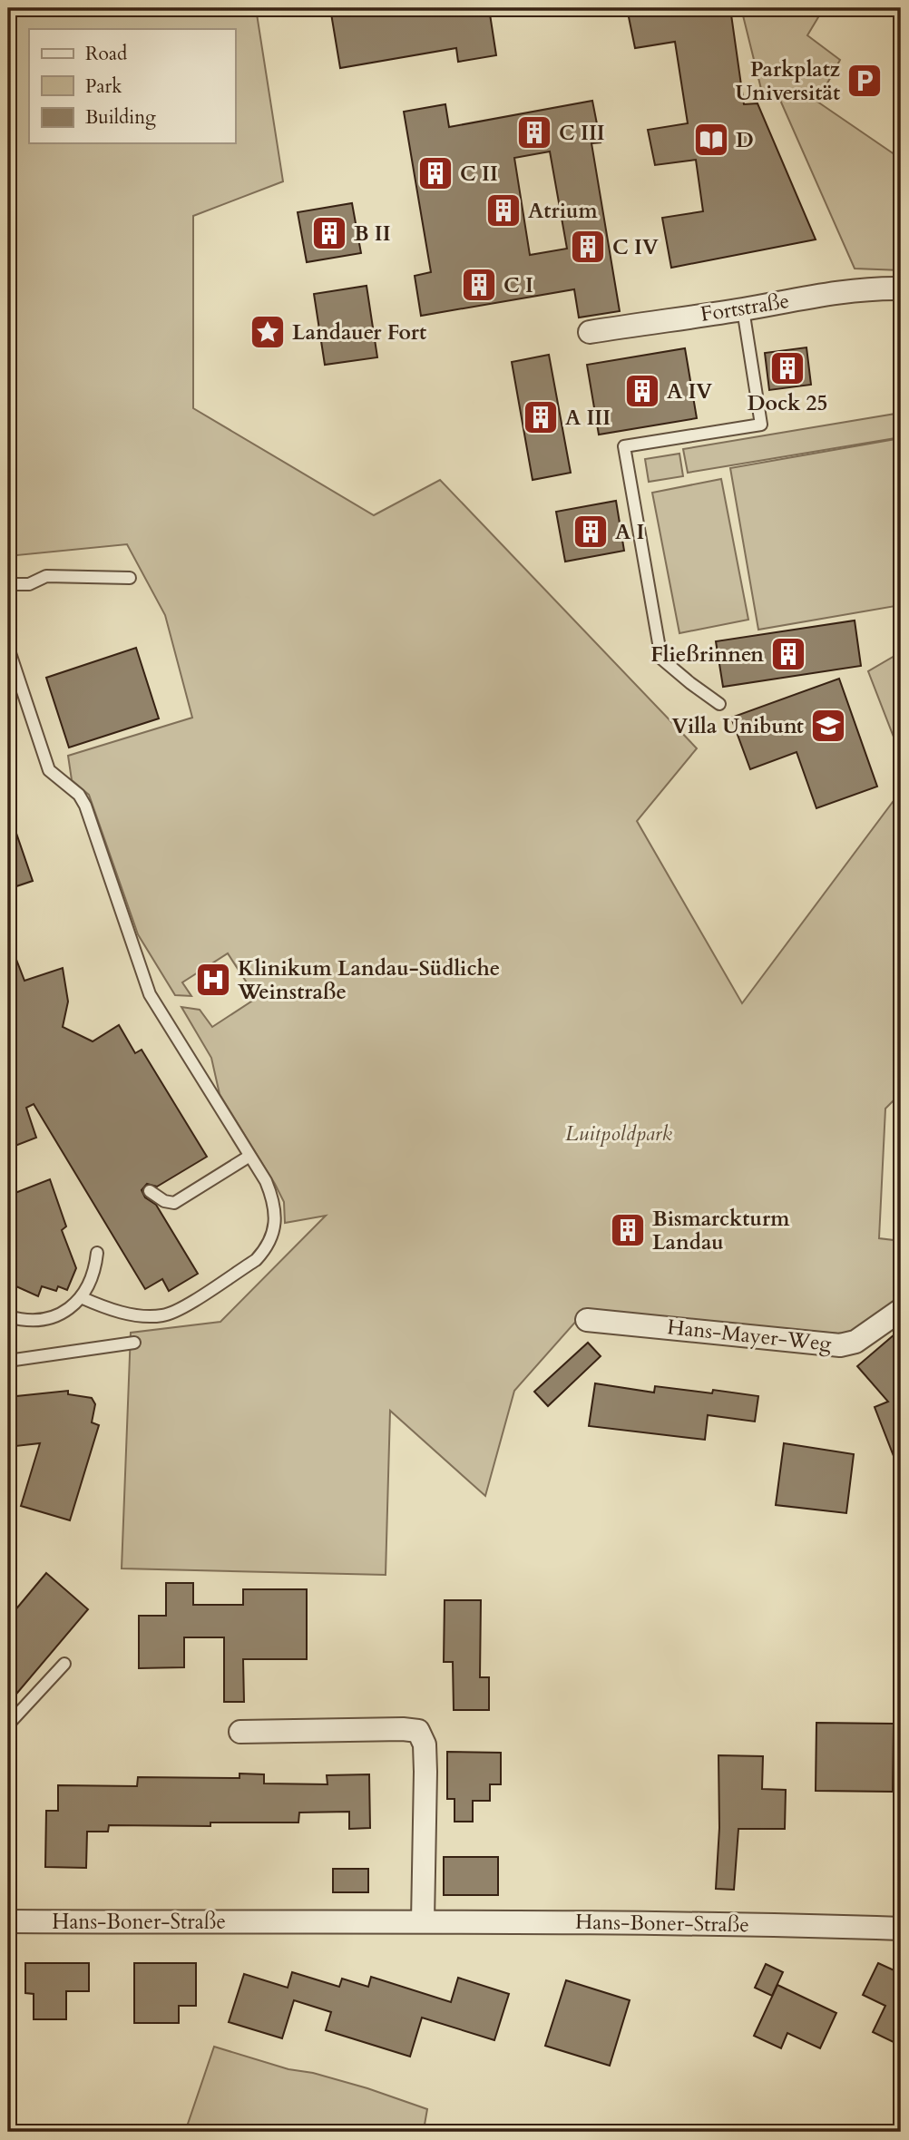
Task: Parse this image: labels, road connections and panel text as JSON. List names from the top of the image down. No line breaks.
{"streets":{"street":["Fortstraße","Hans-Mayer-Weg","Hans-Boner-Straße"]},"parks":["Luitpoldpark"],"places":{"parking":["Parkplatz Universität"],"building":["C III","C II","Atrium","B II","C IV","C I","Dock 25","A IV","A III","A I","Fließrinnen","Bismarckturm Landau"],"library":["D"],"place":["Landauer Fort"],"school or university":["Villa Unibunt"],"hospital":["Klinikum Landau-Südliche Weinstraße"]},"legend":["Road","Park","Building"]}
